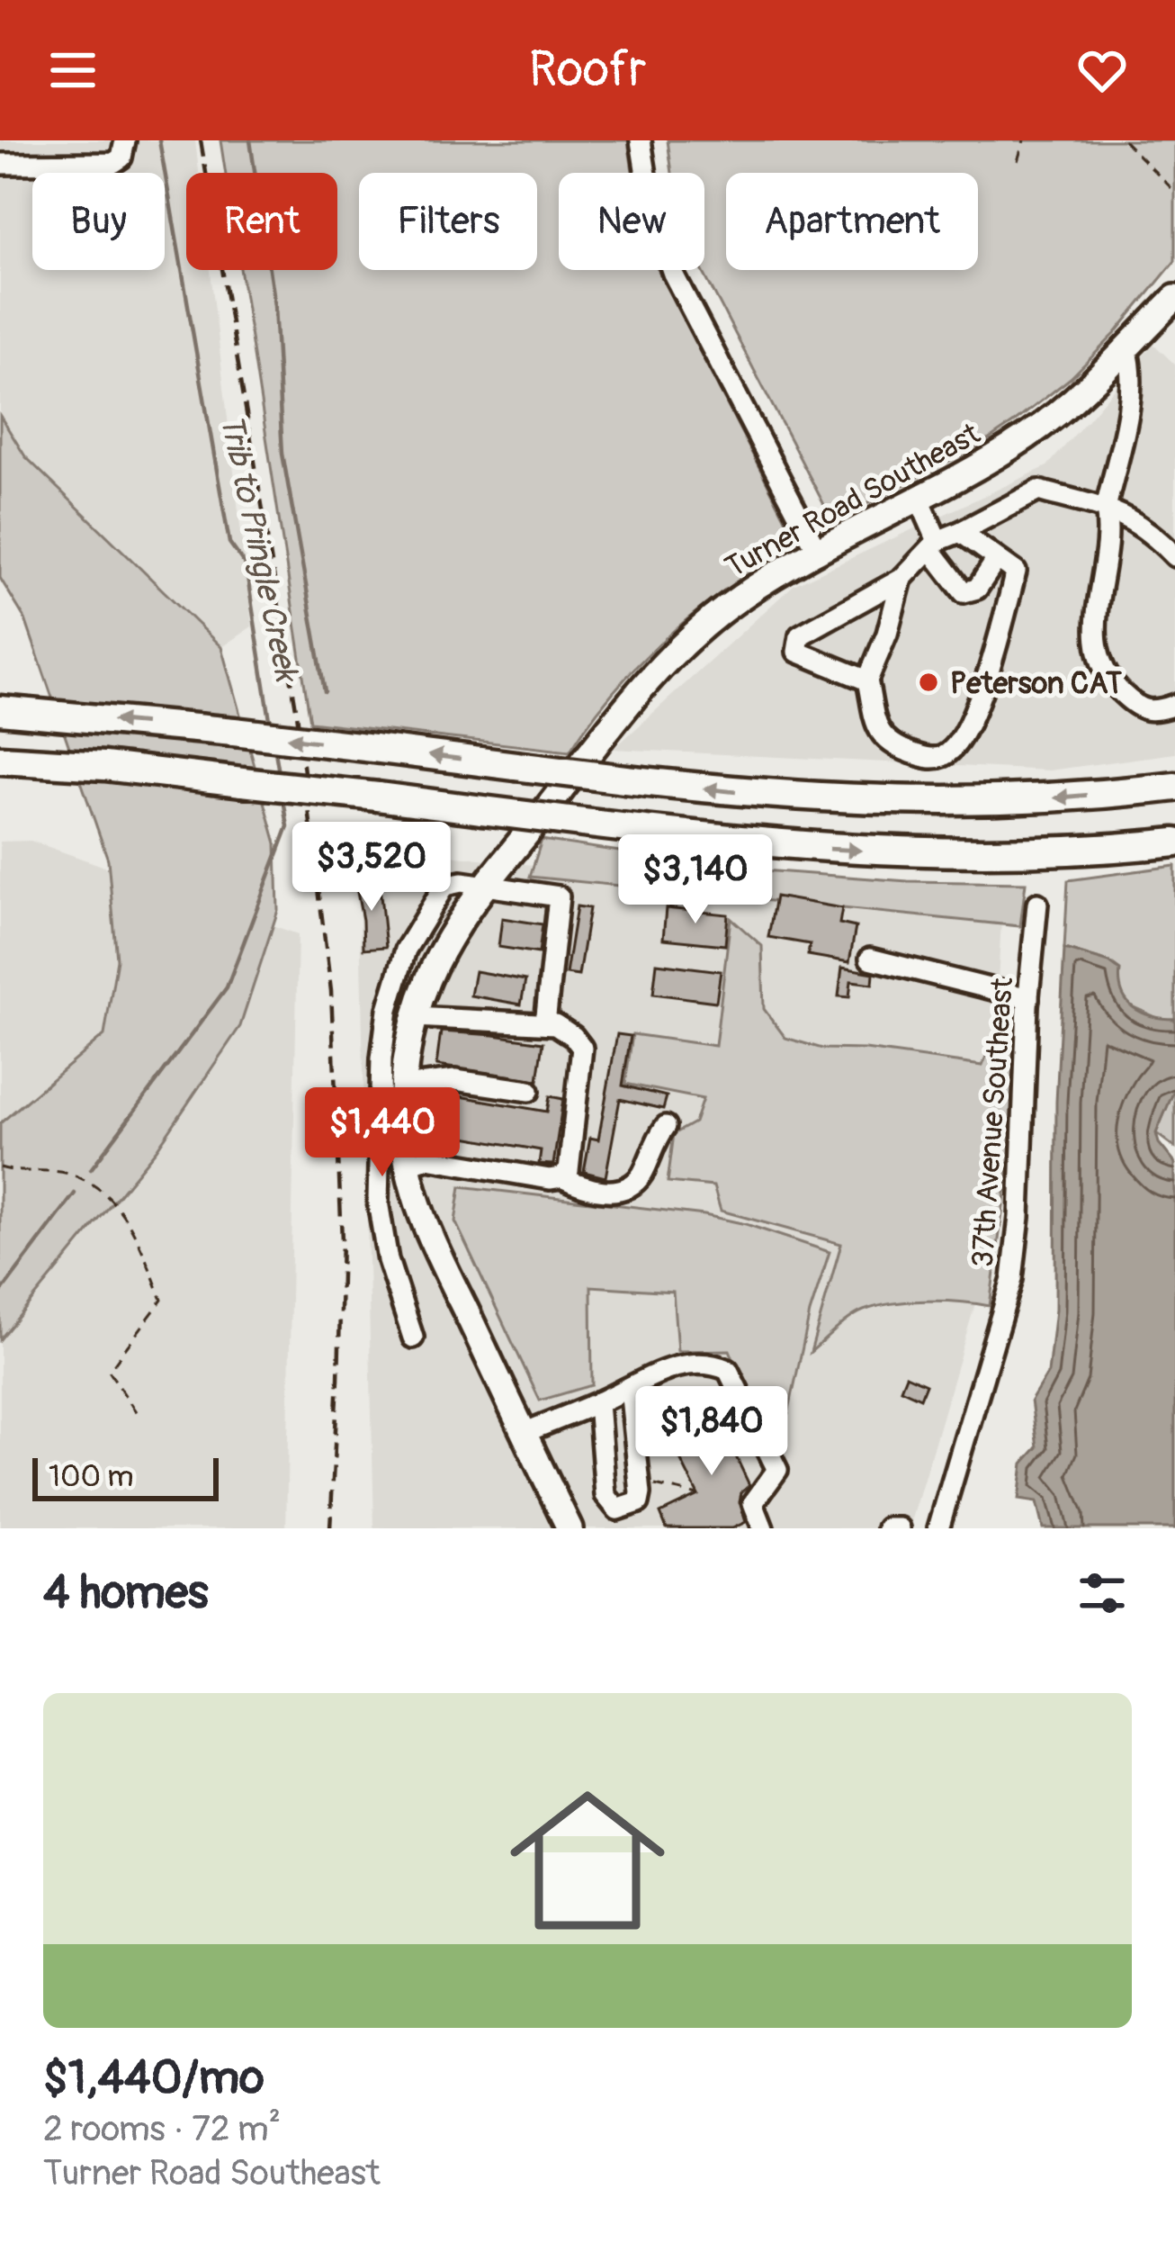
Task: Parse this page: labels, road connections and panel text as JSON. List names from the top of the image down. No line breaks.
{"streets":{"main road":["Turner Road Southeast"],"street":["37th Avenue Southeast"]},"water":["Trib to Pringle Creek"],"places":["Peterson CAT"],"scale_bar":"100 m","page":{"header":"Roofr","chip":["Buy","Rent","Filters","New","Apartment"],"price":["$3,520","$3,140","$1,440","$1,840"],"scale":"100 m","heading":"4 homes","list":[{"name":"$1,440/mo","note":"2 rooms · 72 m² · Turner Road Southeast"}]}}
